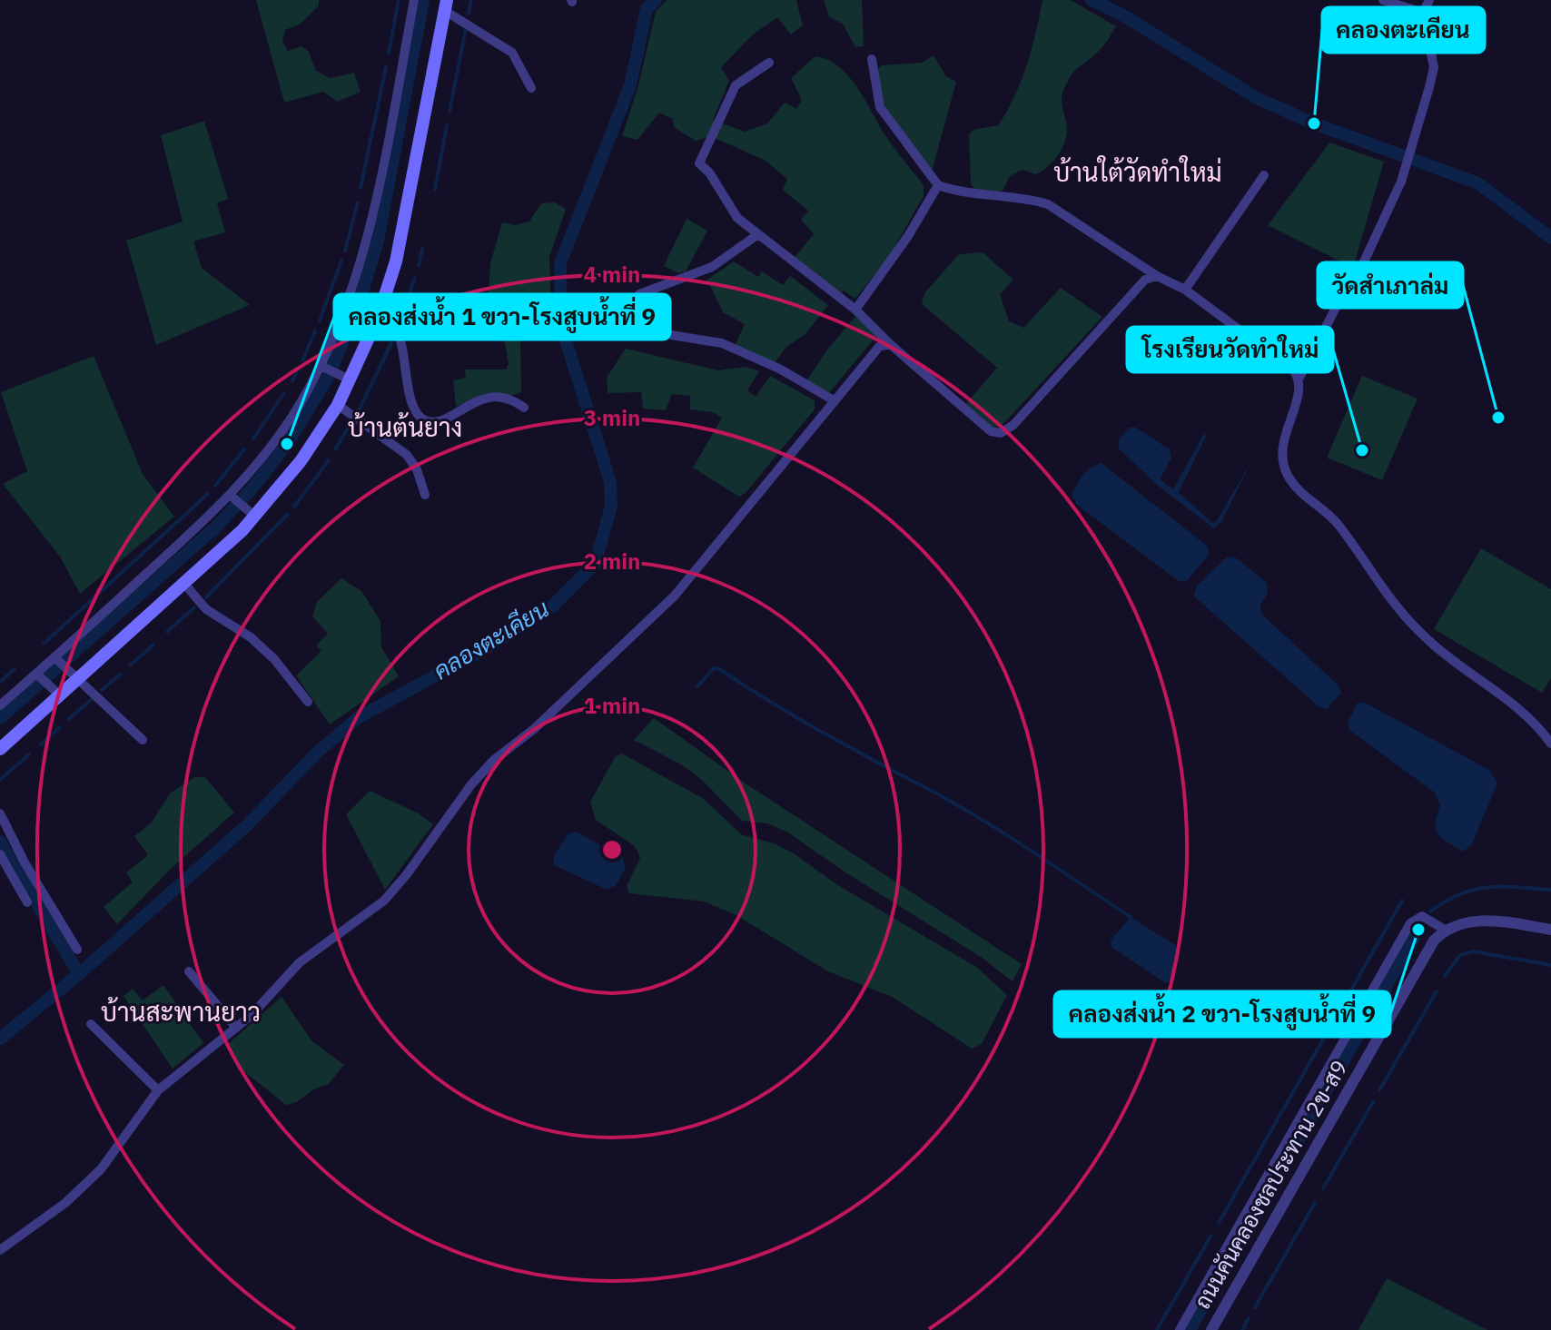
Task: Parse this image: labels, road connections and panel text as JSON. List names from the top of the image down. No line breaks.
{"streets":{"street":["ถนนคันคลองชลประทาน 2ข-ส9"]},"districts":["บ้านใต้วัดทำใหม่","บ้านต้นยาง","บ้านสะพานยาว"],"water":["คลองตะเคียน"],"places":["คลองตะเคียน","วัดสำเภาล่ม","คลองส่งน้ำ 1 ขวา-โรงสูบน้ำที่ 9","โรงเรียนวัดทำใหม่","คลองส่งน้ำ 2 ขวา-โรงสูบน้ำที่ 9"],"rings":["4 min","3 min","2 min","1 min"]}
